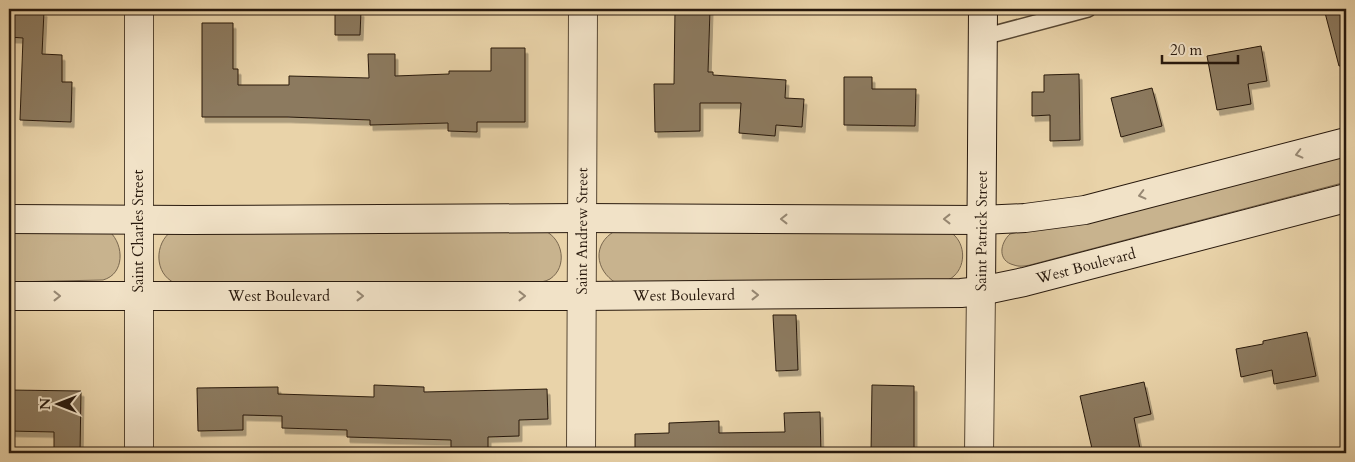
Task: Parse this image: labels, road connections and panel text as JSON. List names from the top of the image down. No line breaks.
{"streets":{"street":["Saint Charles Street","Saint Andrew Street","Saint Patrick Street","West Boulevard"]},"crossings":[["Saint Charles Street","West Boulevard"],["Saint Andrew Street","West Boulevard"],["Saint Patrick Street","West Boulevard"]],"scale_bar":"20 m","north":"left"}
